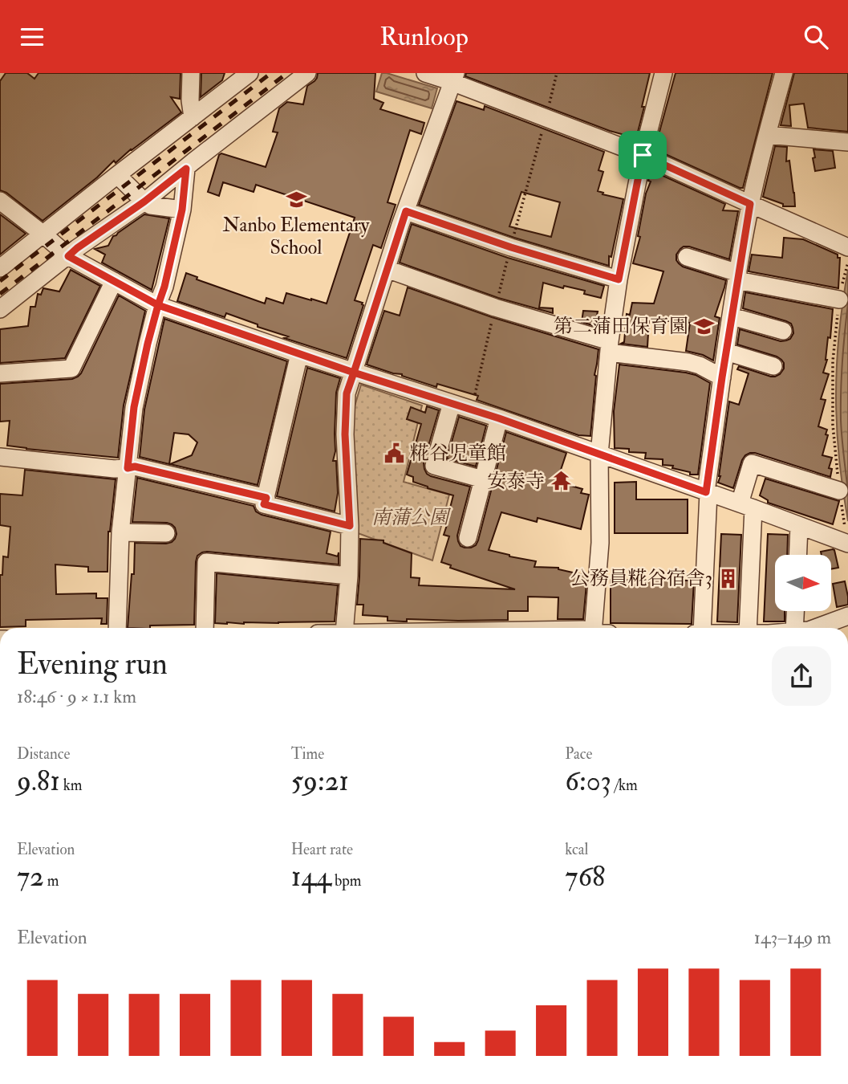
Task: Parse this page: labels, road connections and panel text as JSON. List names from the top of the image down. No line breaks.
{"parks":["南蒲公園"],"places":{"school or university":["Nanbo Elementary School","第二蒲田保育園"],"public building":["糀谷児童館"],"temple":["安泰寺"],"building":["公務員糀谷宿舎3"]},"north":"right","page":{"header":"Runloop","heading":["Evening run","18:46 · 9 × 1.1 km"],"stats":[["Distance","9.81 km"],["Time","59:21"],["Pace","6:03 /km"],["Elevation","72 m"],["Heart rate","144 bpm"],["kcal","768"]],"chart":["Elevation","143–149 m"]}}
